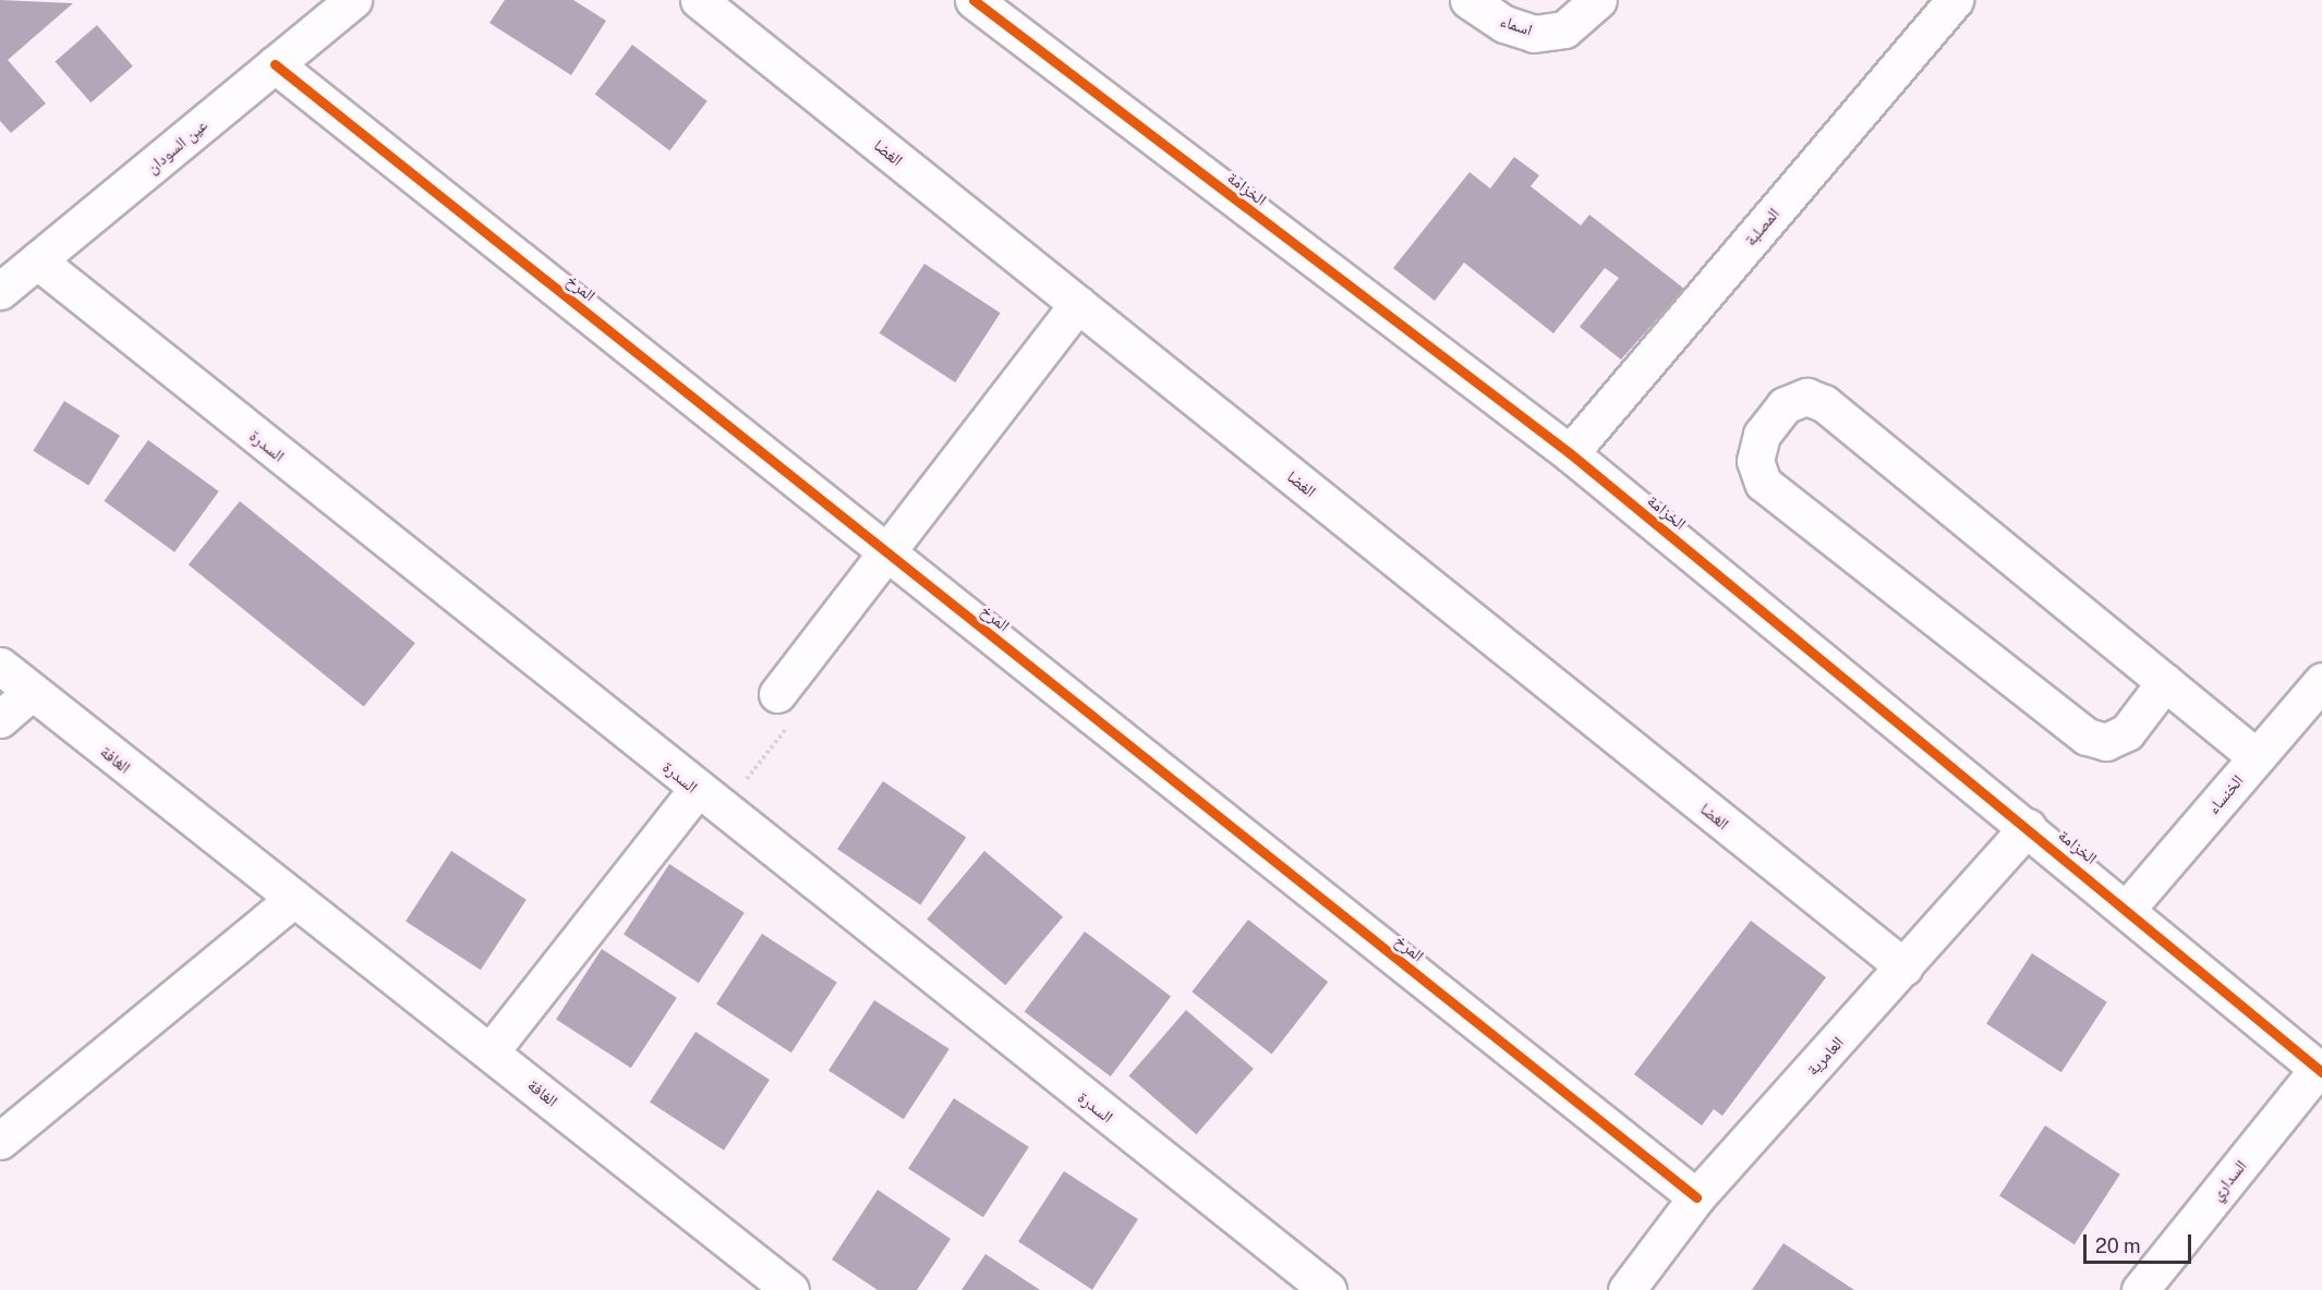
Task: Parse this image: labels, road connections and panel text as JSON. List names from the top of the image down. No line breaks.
{"streets":{"street":["اسماء","عين السودان","الغضا","الخزامة","المصلبة","المرخ","السدرة","الغافة","الخنساء","العامرية","السداري"]},"crossings":[["عين السودان","المرخ"],["عين السودان","السدرة"],["الغضا","العامرية"],["الخزامة","المصلبة"],["الخزامة","الخنساء"],["الخزامة","العامرية"],["الخزامة","السداري"],["المرخ","العامرية"]],"scale_bar":"20 m"}
